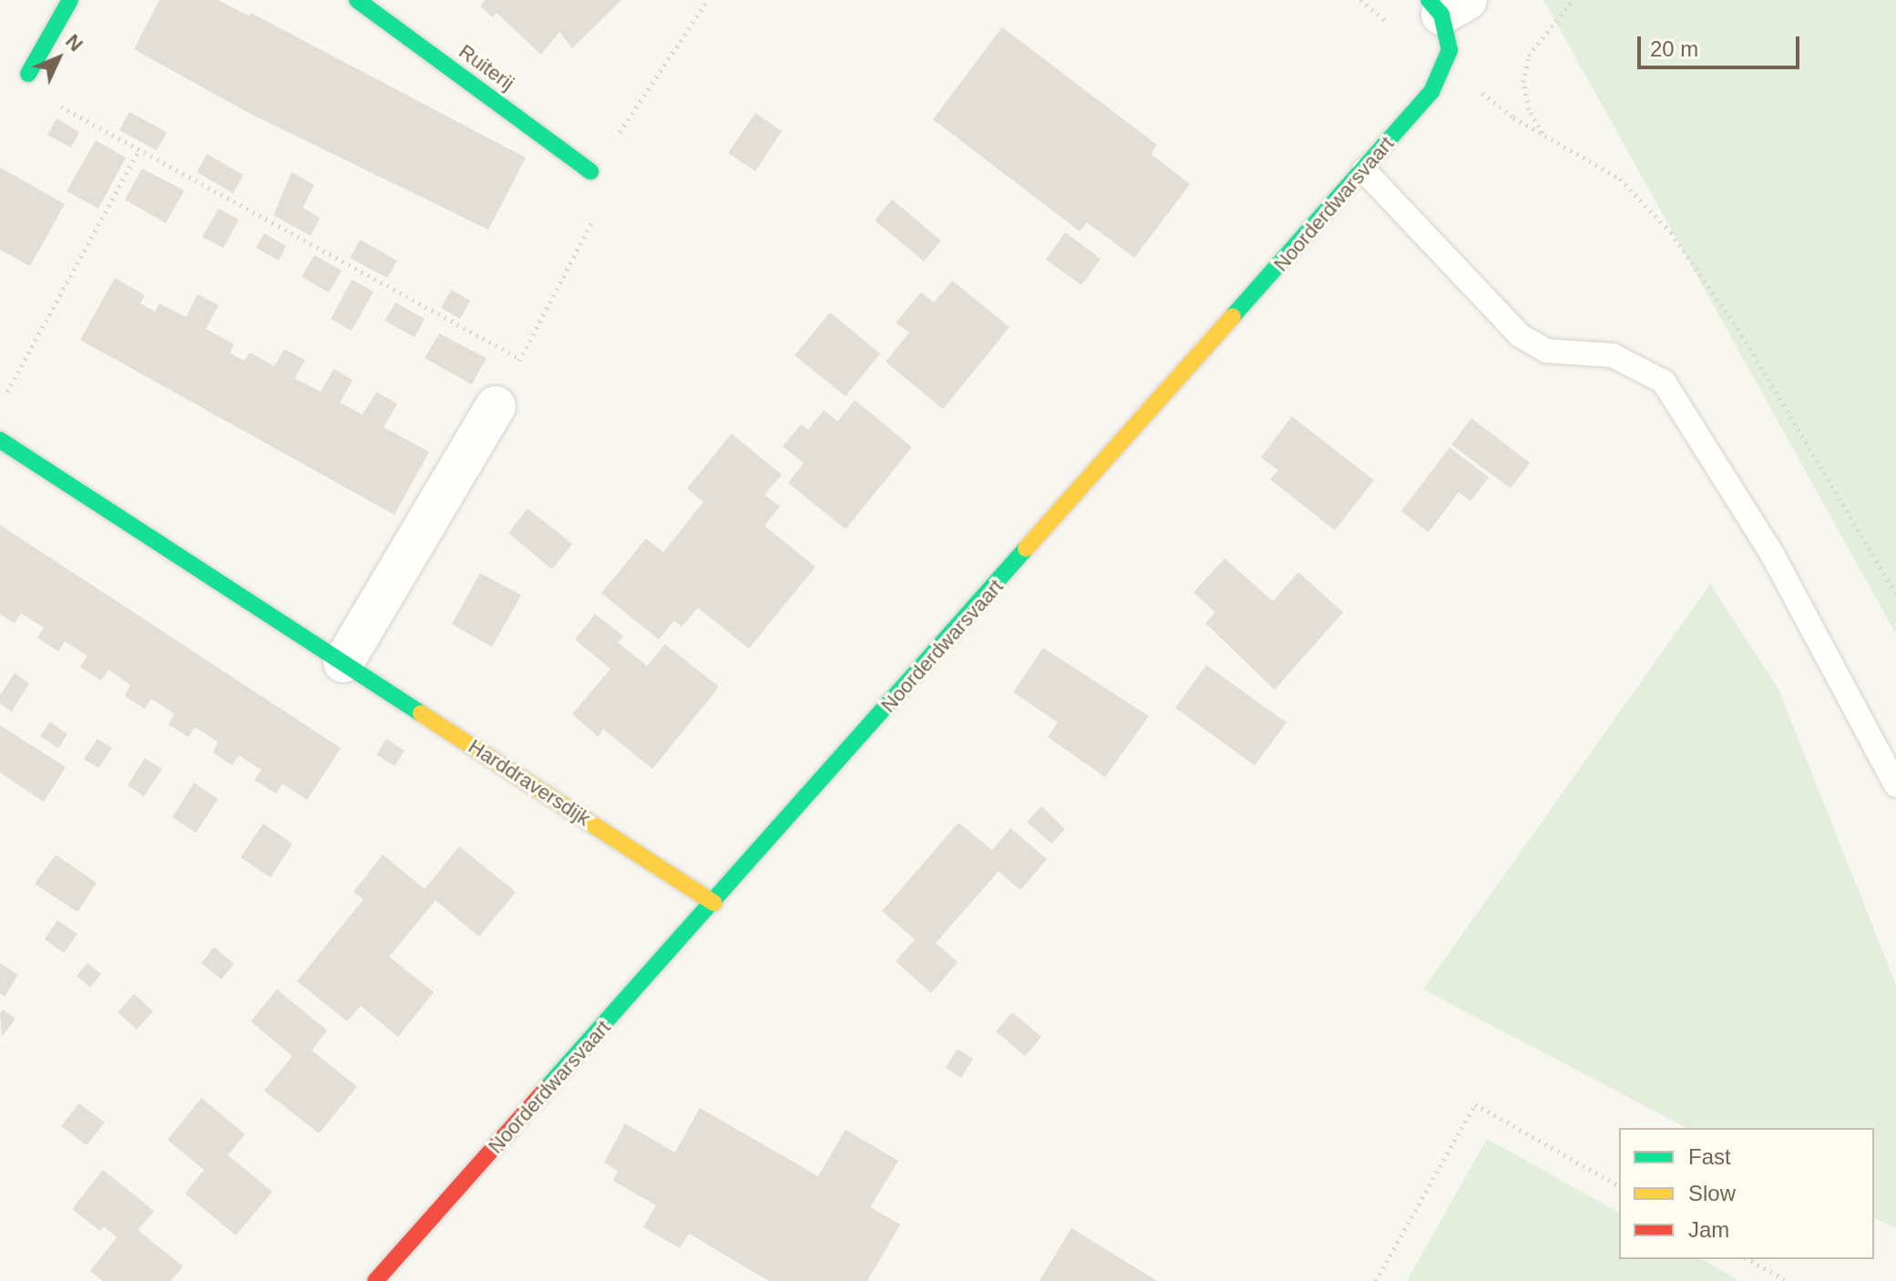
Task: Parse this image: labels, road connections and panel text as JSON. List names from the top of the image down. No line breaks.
{"streets":{"main road":["Ruiterij","Noorderdwarsvaart","Harddraversdijk"]},"crossings":[["Noorderdwarsvaart","Harddraversdijk"]],"legend":["Fast","Slow","Jam"],"scale_bar":"20 m","north":"top right"}
